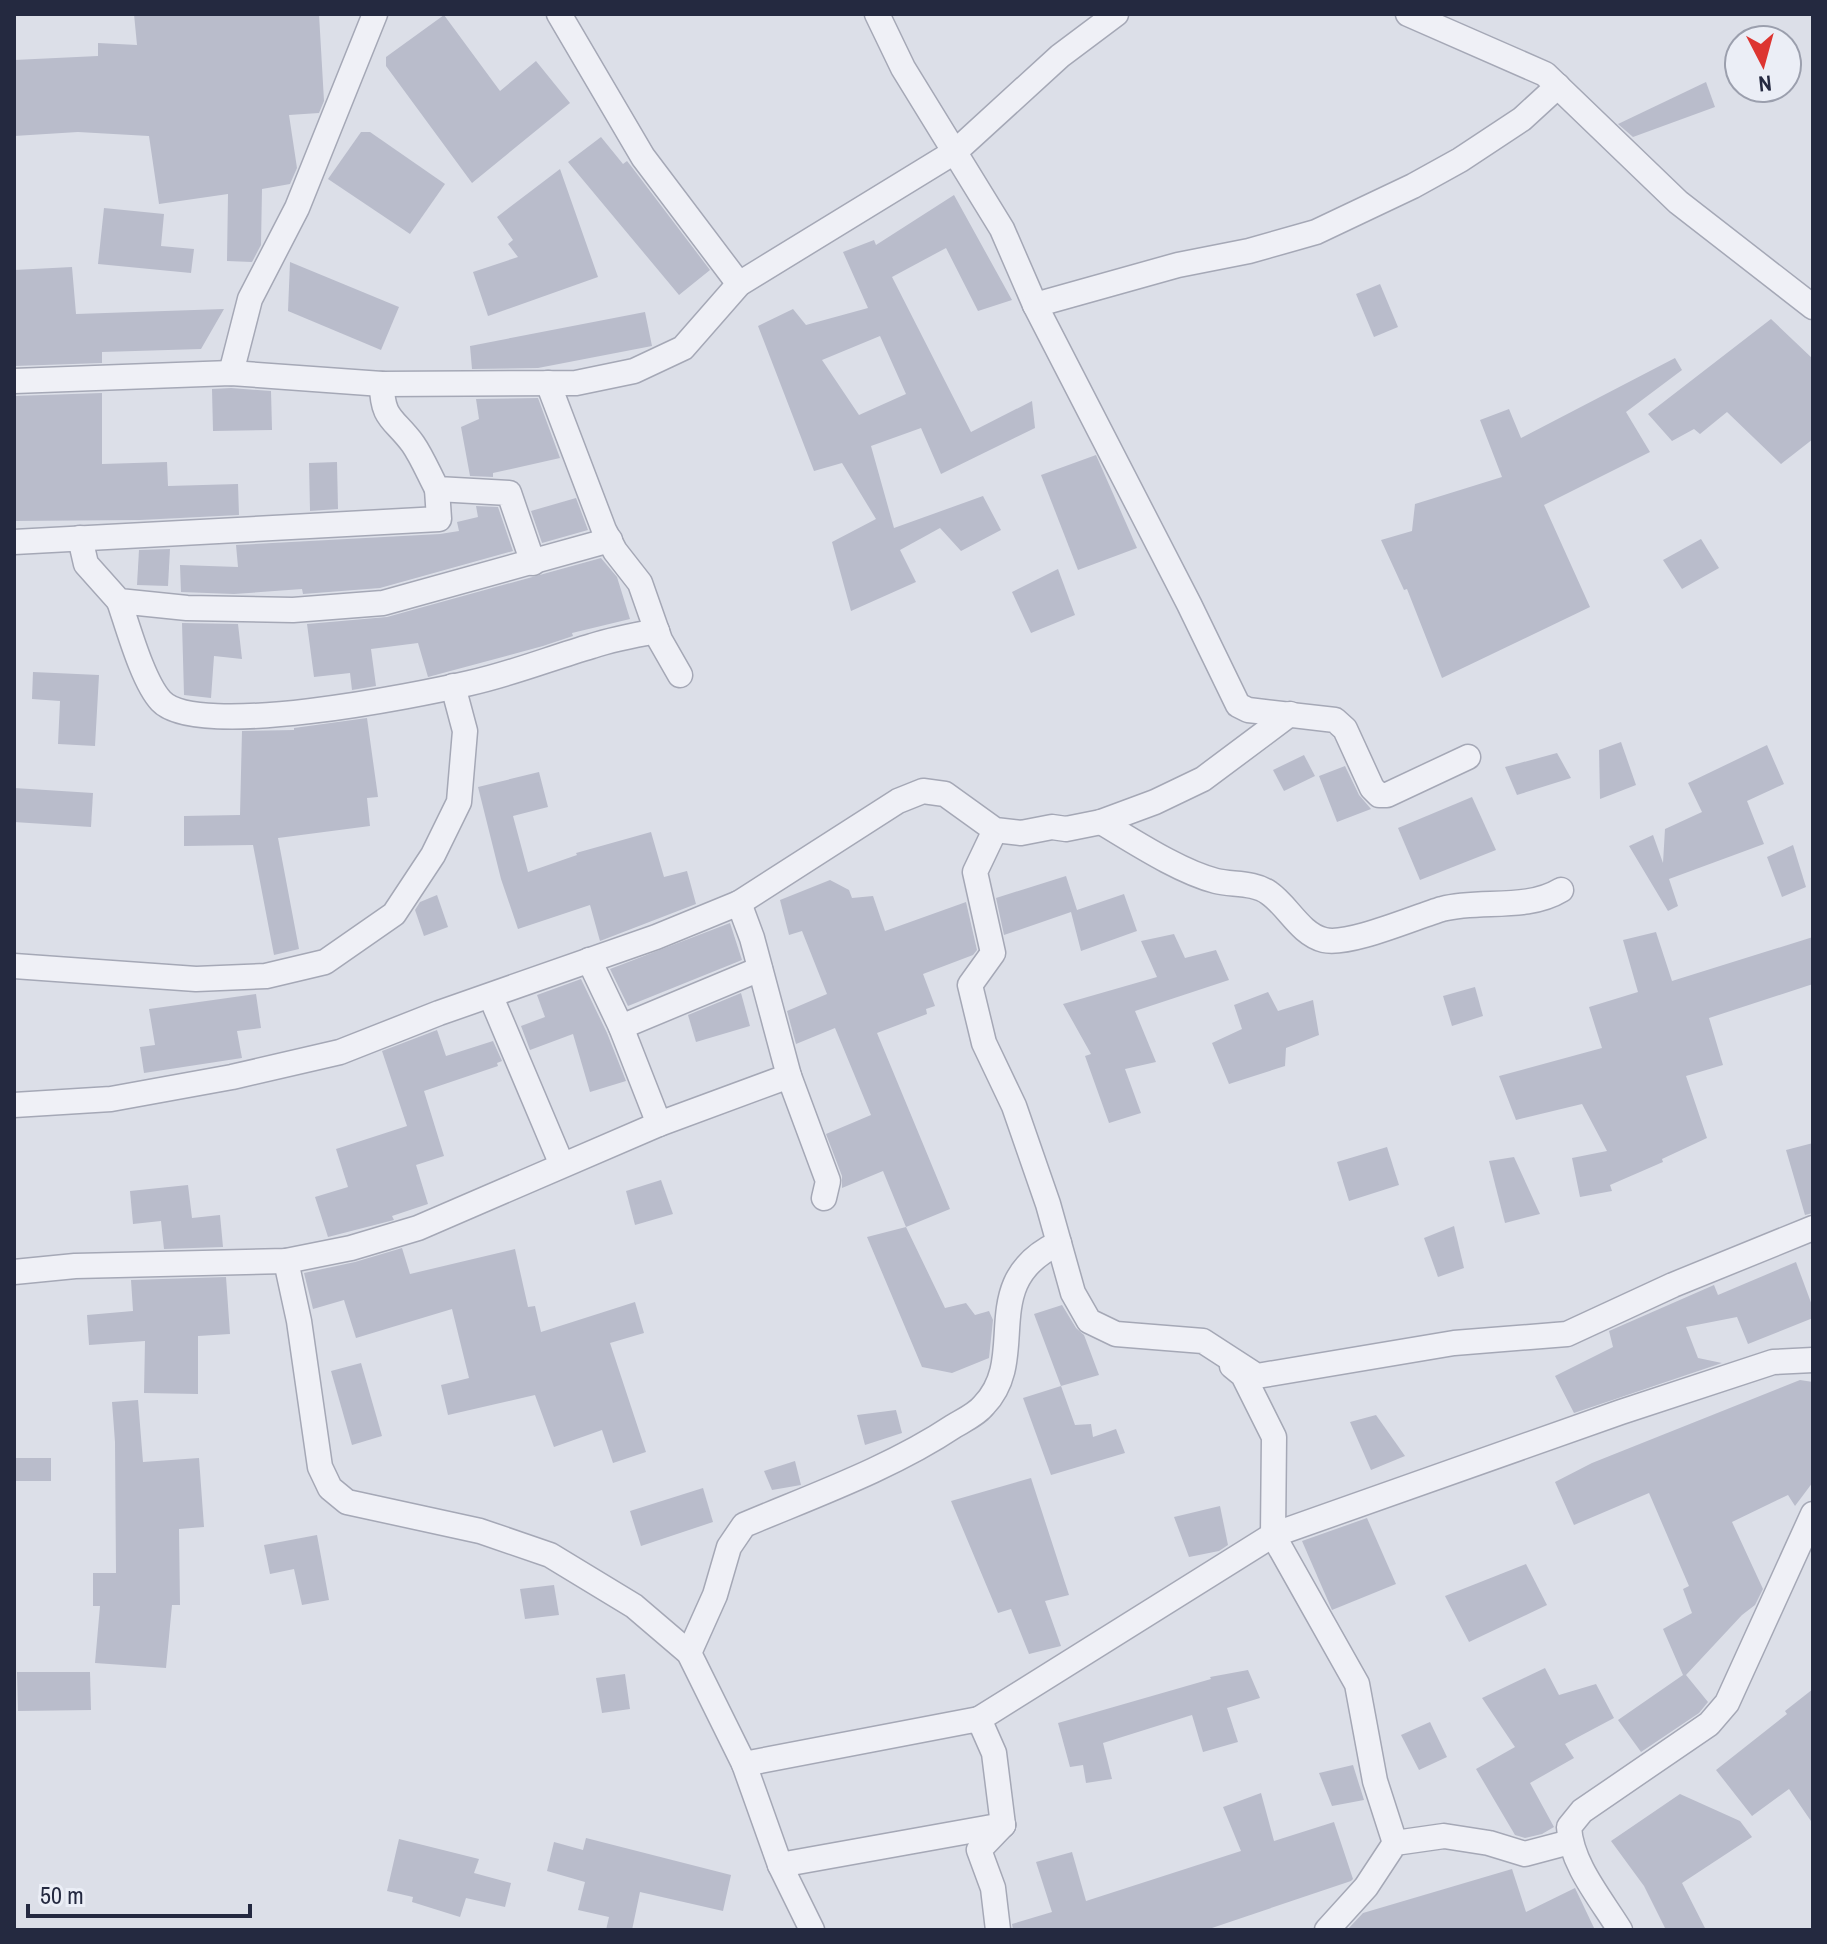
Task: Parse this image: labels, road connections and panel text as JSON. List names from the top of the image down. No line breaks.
{"scale_bar":"50 m","north":"bottom"}
